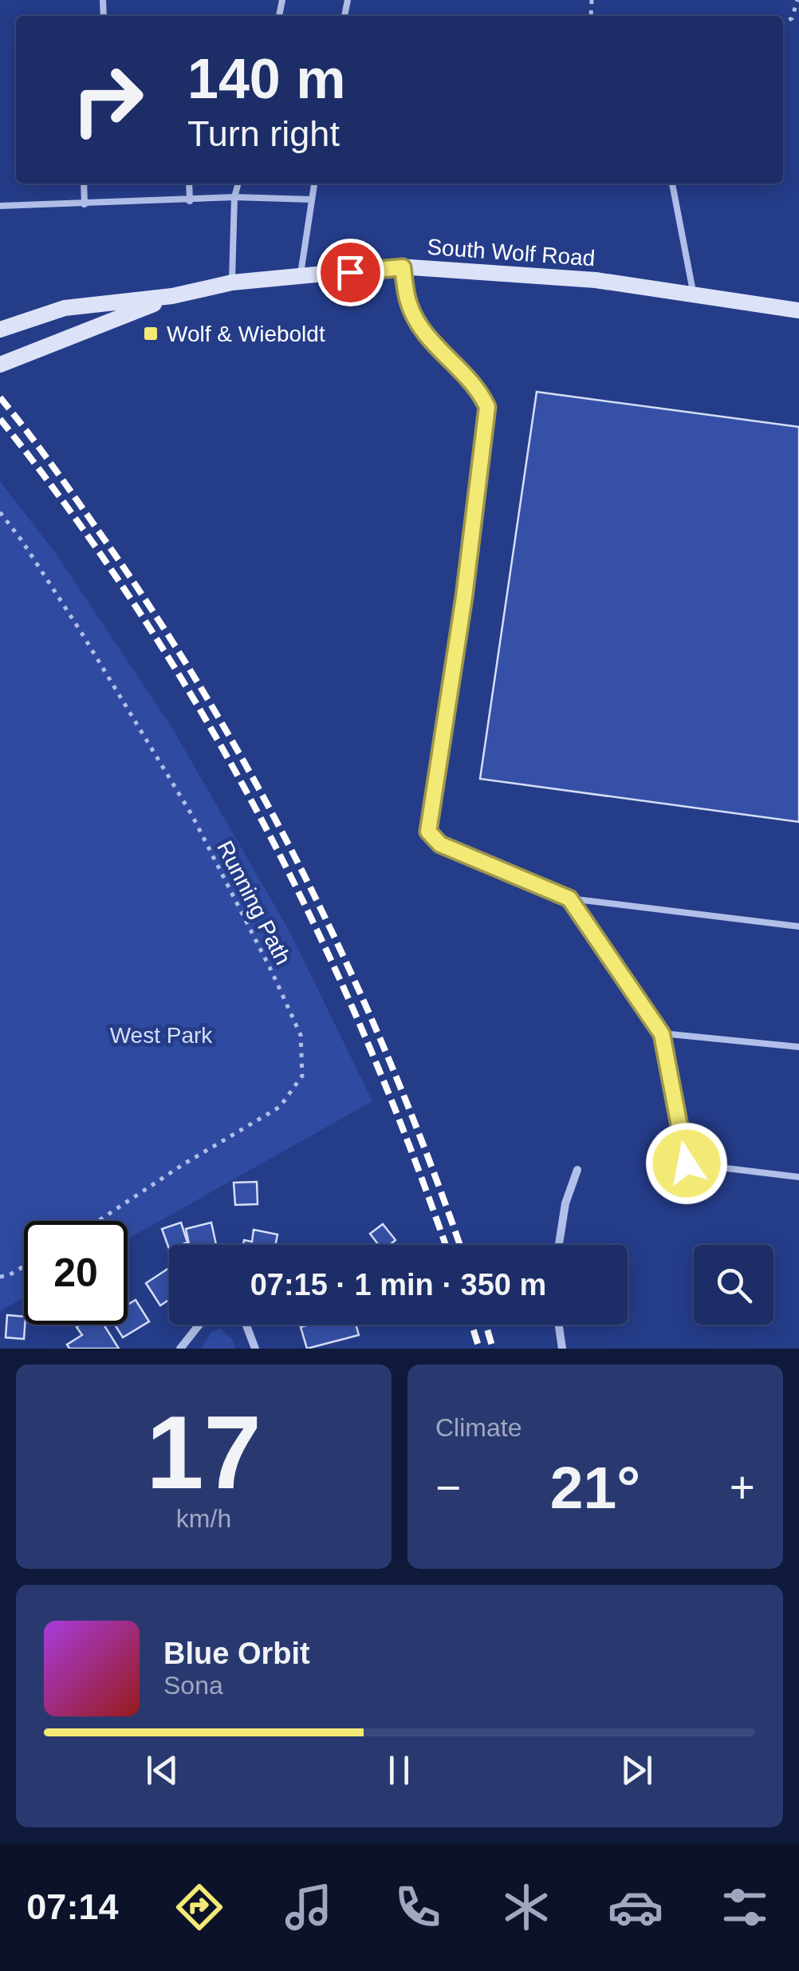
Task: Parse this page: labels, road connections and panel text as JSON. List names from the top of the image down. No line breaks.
{"streets":{"main road":["South Wolf Road"],"path":["Running Path"]},"parks":["West Park"],"places":{"transit":["Wolf & Wieboldt"]},"page":{"turn":["140 m","Turn right"],"limit":"20","trip":"07:15 · 1 min · 350 m","tile":[["17","km/h"],"Climate"],"heat":["−","21°","+"],"song":["Blue Orbit","Sona"],"tabs":"07:14"}}
